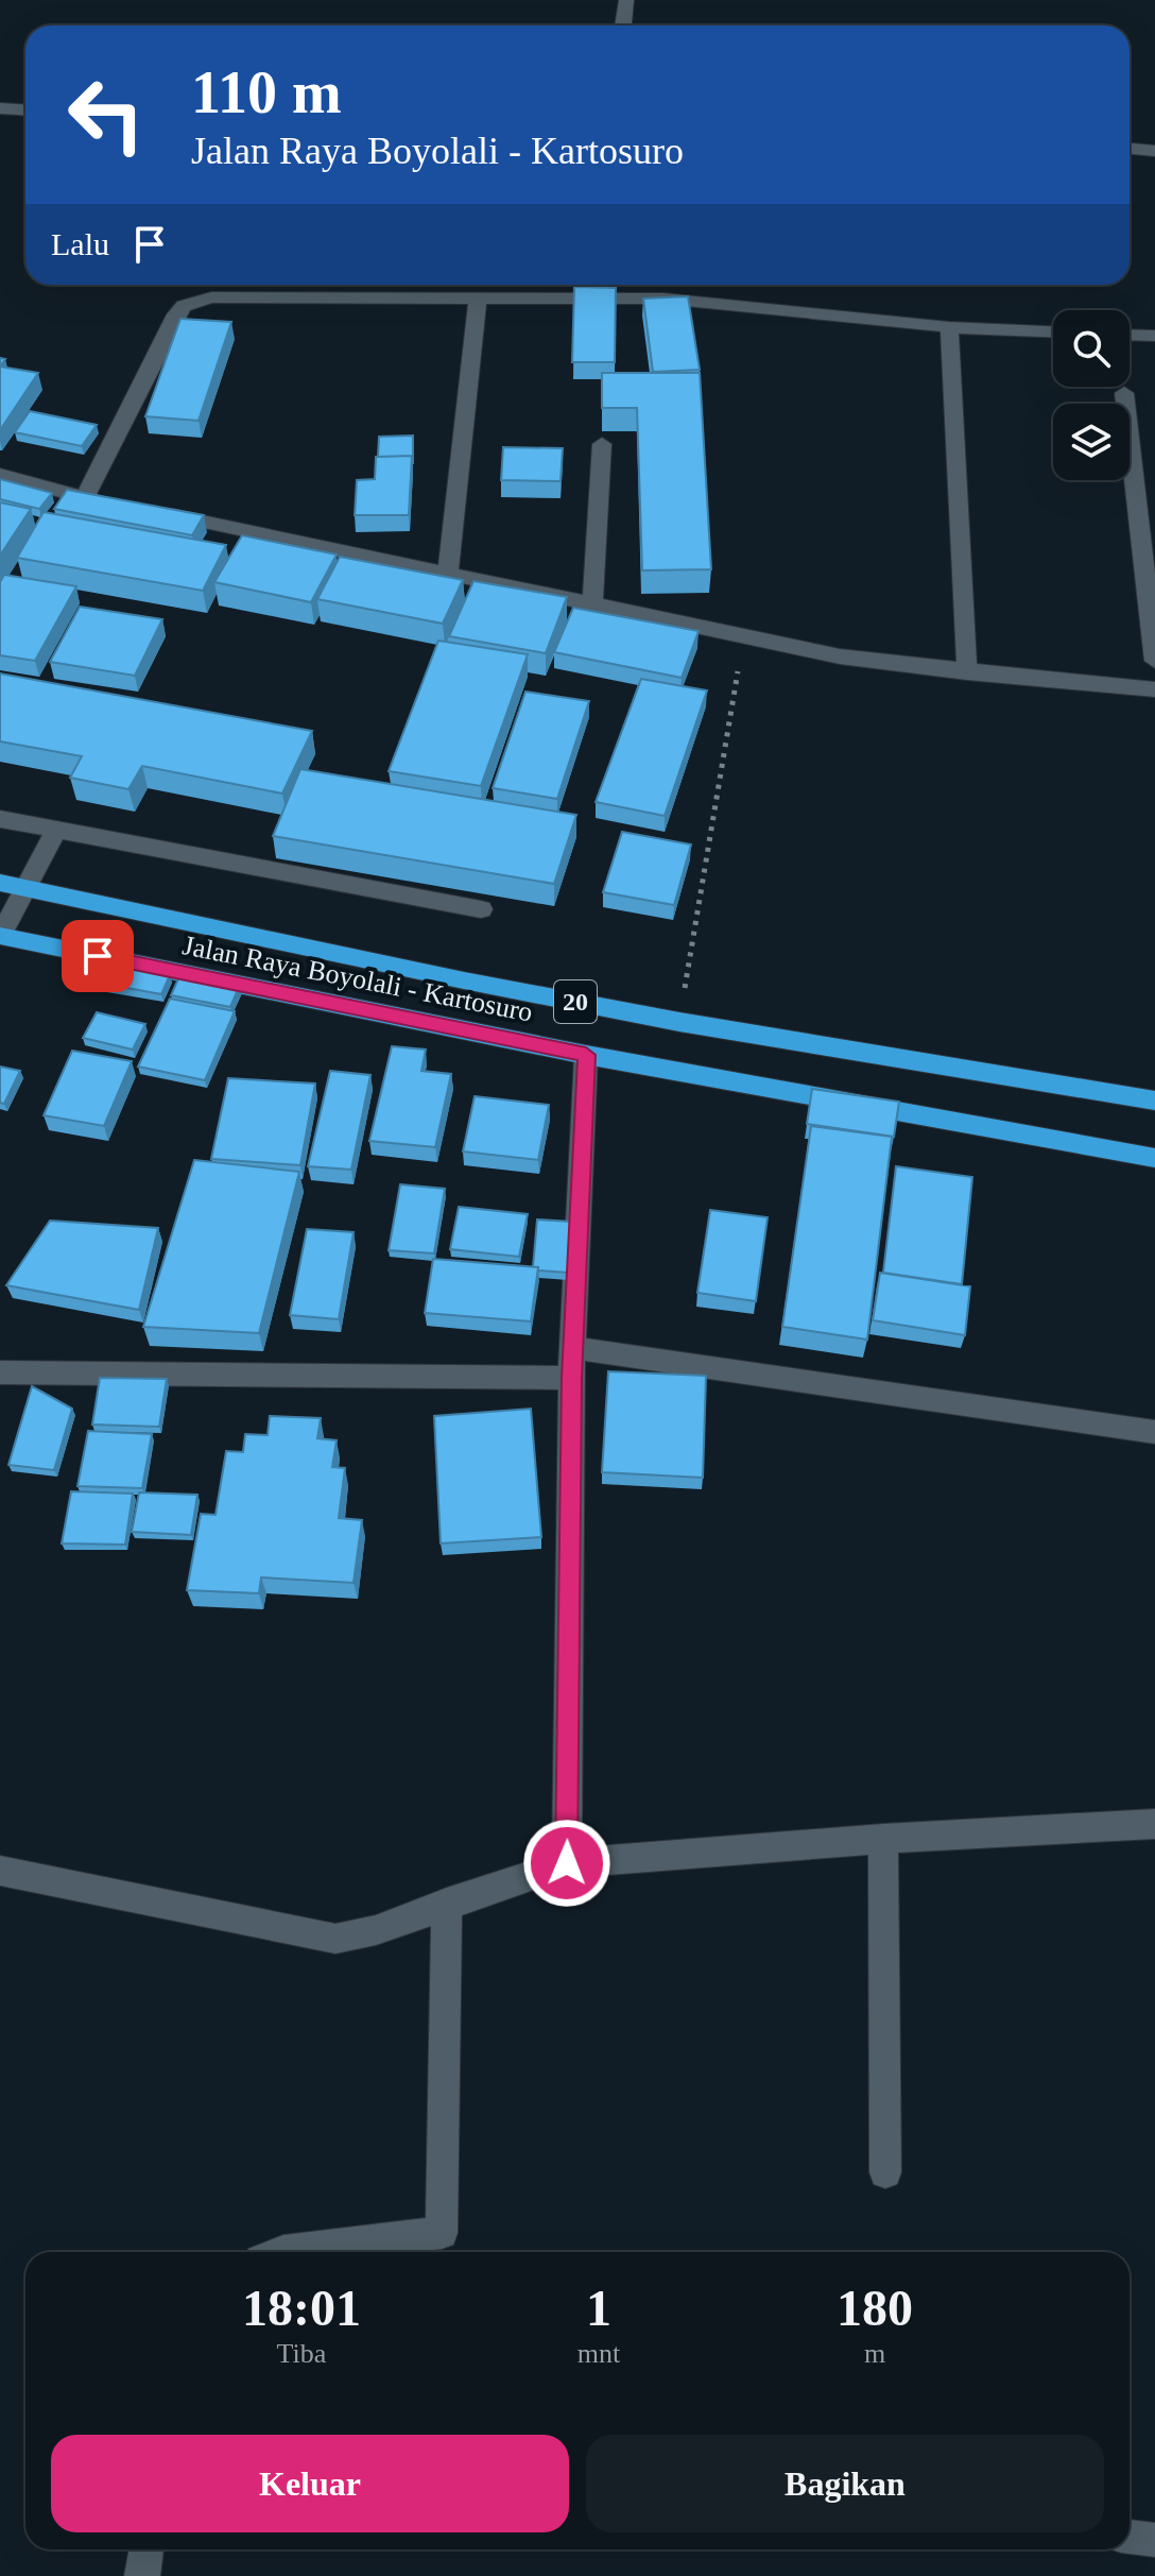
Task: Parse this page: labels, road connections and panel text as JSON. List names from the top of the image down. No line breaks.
{"streets":{"highway":["Jalan Raya Boyolali - Kartosuro","20"]},"page":{"turn":["110 m","Jalan Raya Boyolali - Kartosuro"],"then":"Lalu","eta":["18:01","Tiba","1","mnt","180","m"],"buttons":["Keluar","Bagikan"]}}
